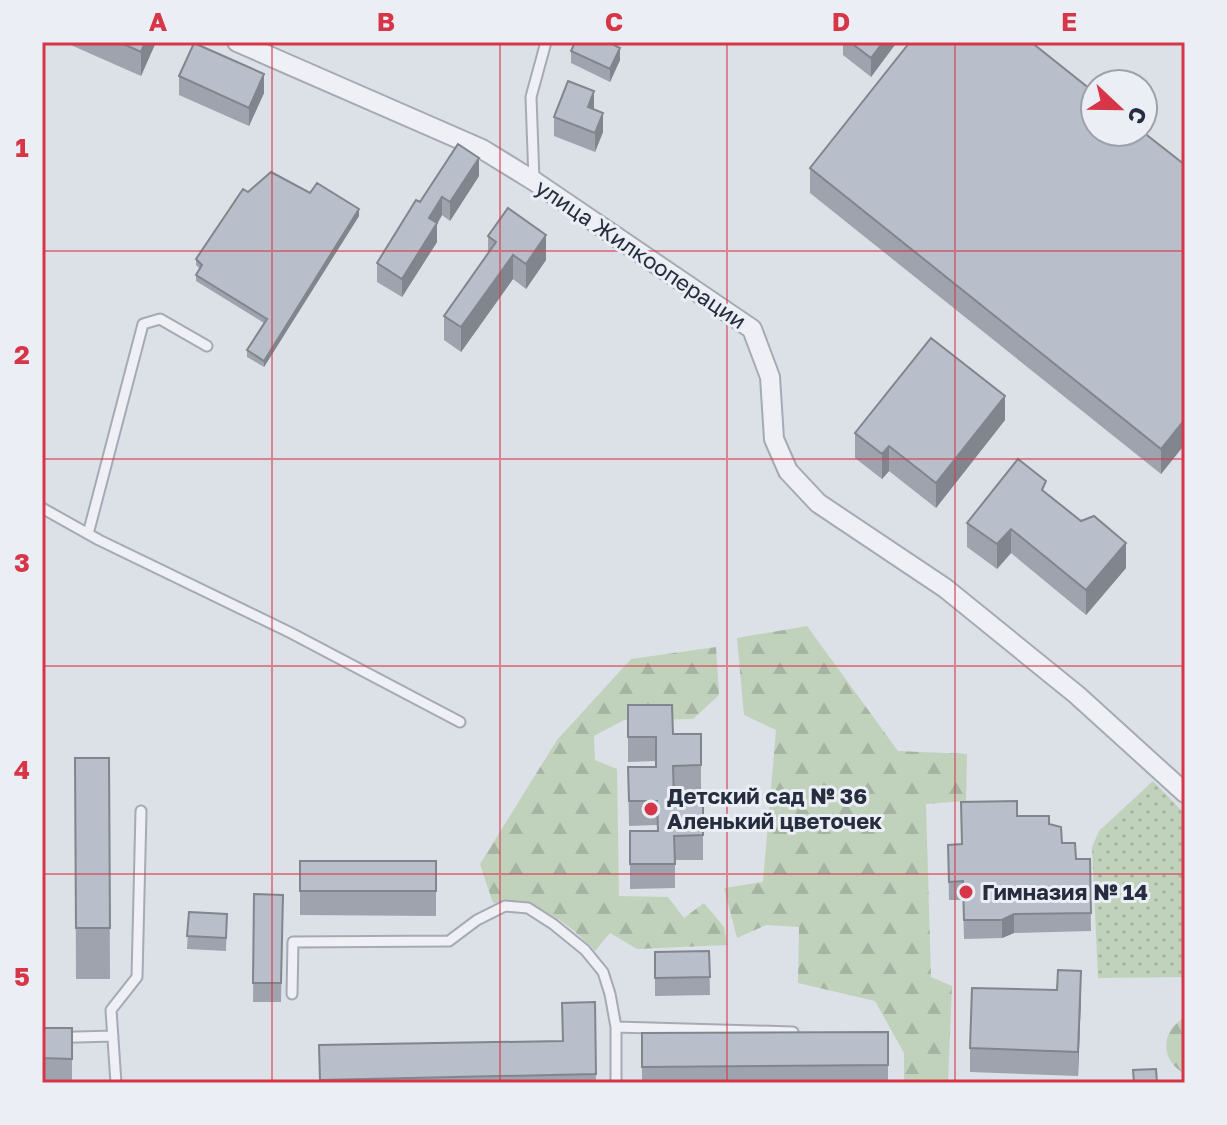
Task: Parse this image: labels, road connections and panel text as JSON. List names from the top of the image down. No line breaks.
{"streets":{"street":["улица Жилкооперации"]},"places":["Детский сад № 36 Аленький цветочек","Гимназия № 14"],"north":"right","grid":{"columns":["A","B","C","D","E"],"rows":["1","2","3","4","5"]}}
